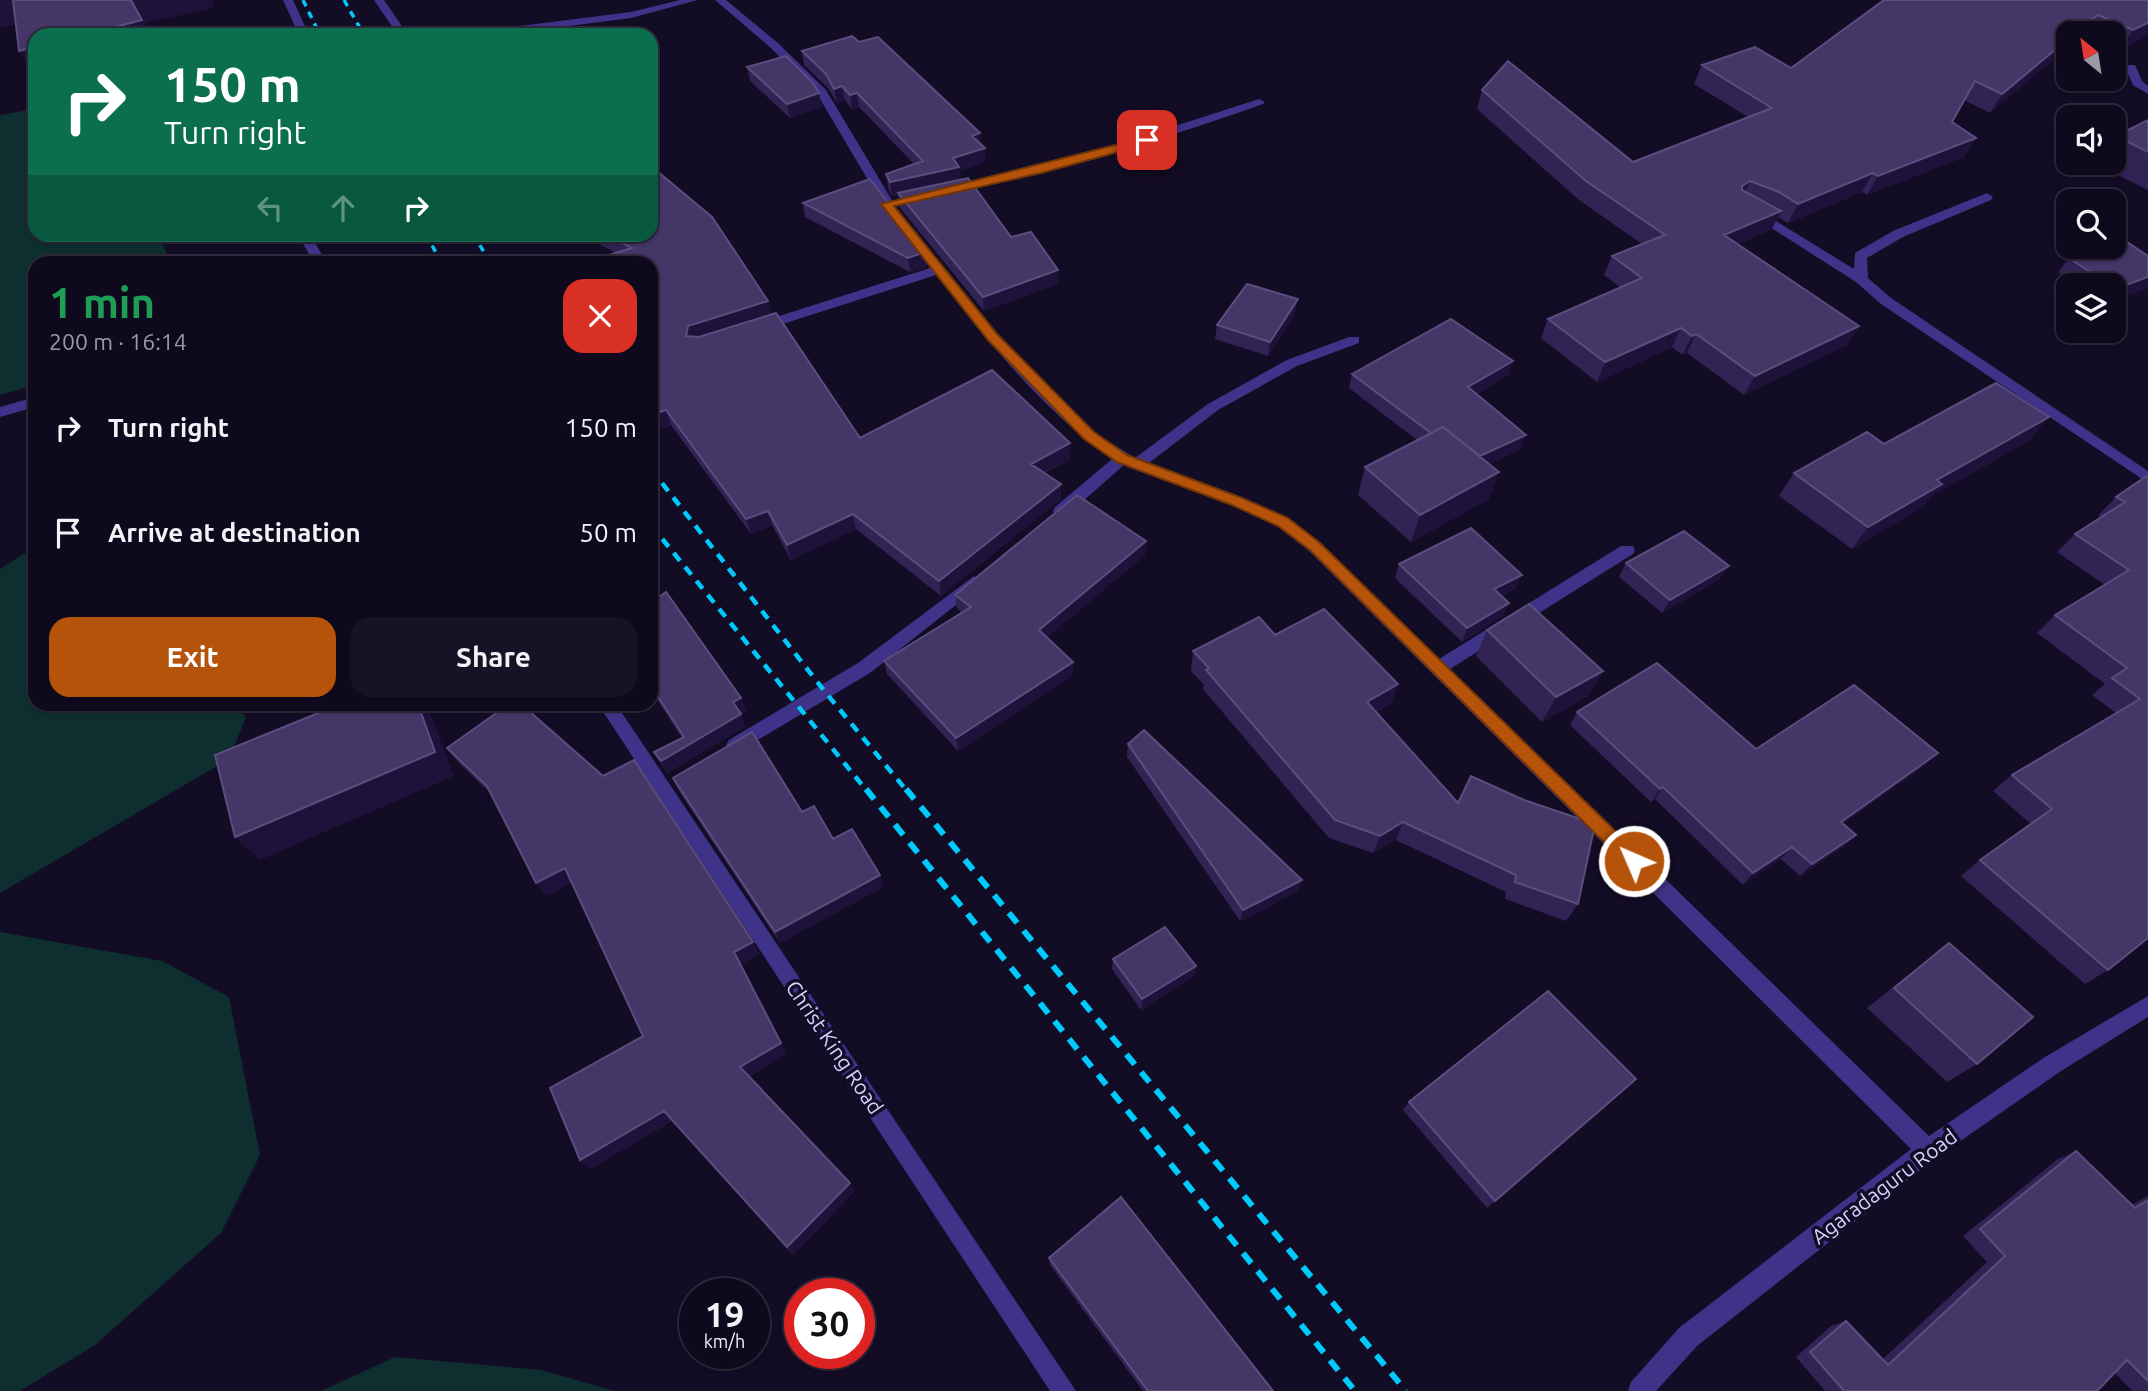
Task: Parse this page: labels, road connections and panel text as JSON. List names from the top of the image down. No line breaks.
{"streets":{"street":["Christ King Road","Agaradaguru Road"]},"north":"top left","page":{"turn":["150 m","Turn right"],"heading":["1 min","200 m · 16:14"],"list":[{"name":"Turn right","value":"150 m"},{"name":"Arrive at destination","value":"50 m"}],"buttons":["Exit","Share"],"speed":"19 km/h","limit":"30"}}
